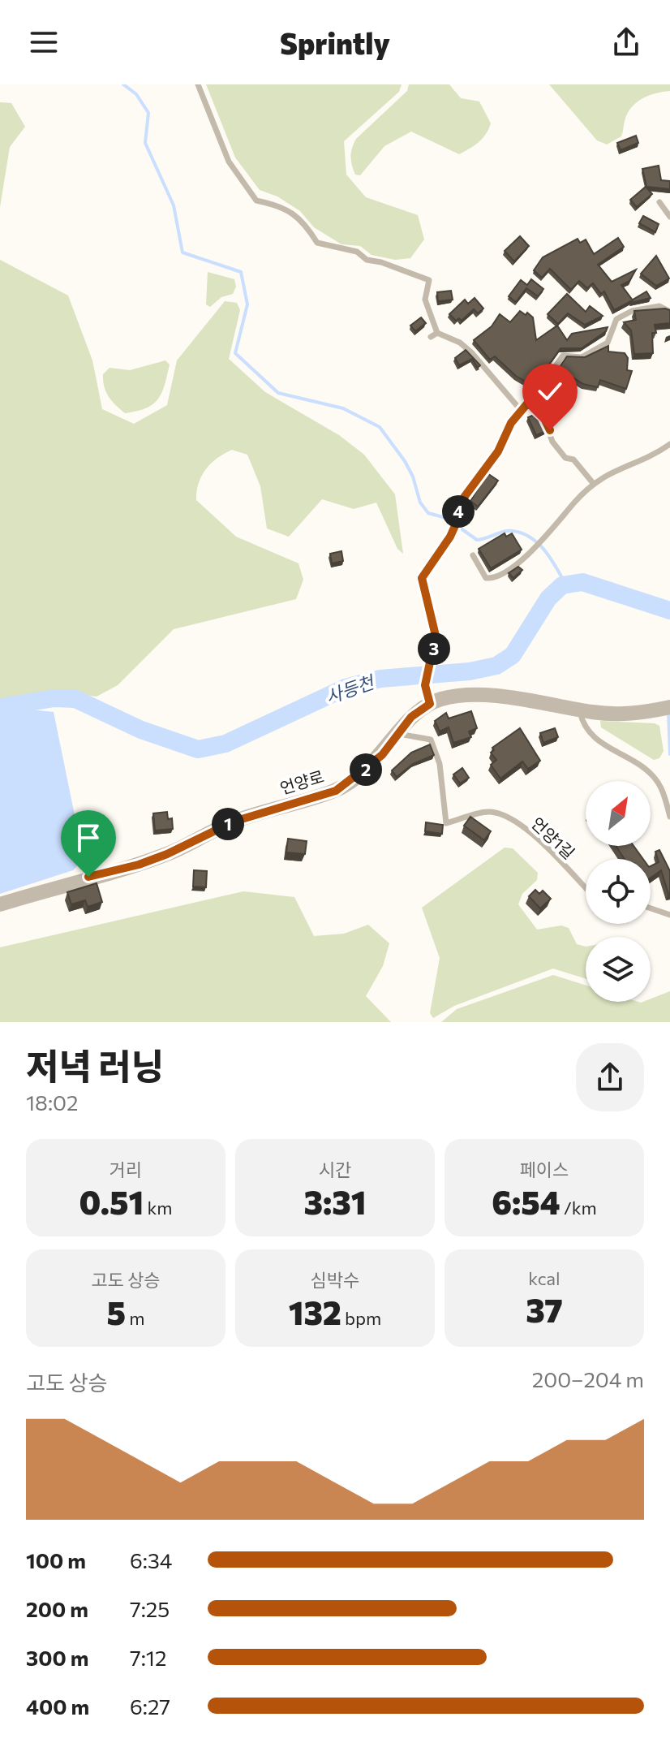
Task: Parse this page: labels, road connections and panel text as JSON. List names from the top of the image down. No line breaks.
{"streets":{"street":["언양로"],"lane":["언양1길"]},"crossings":[["언양로","언양1길"]],"water":["사등천"],"north":"top right","page":{"header":"Sprintly","pins":["4","3","2","1"],"heading":["저녁 러닝","18:02"],"stats":[["거리","0.51 km"],["시간","3:31"],["페이스","6:54 /km"],["고도 상승","5 m"],["심박수","132 bpm"],["kcal","37"]],"chart":["고도 상승","200–204 m"],"list":[{"name":"100 m","note":"6:34"},{"name":"200 m","note":"7:25"},{"name":"300 m","note":"7:12"},{"name":"400 m","note":"6:27"}]}}
